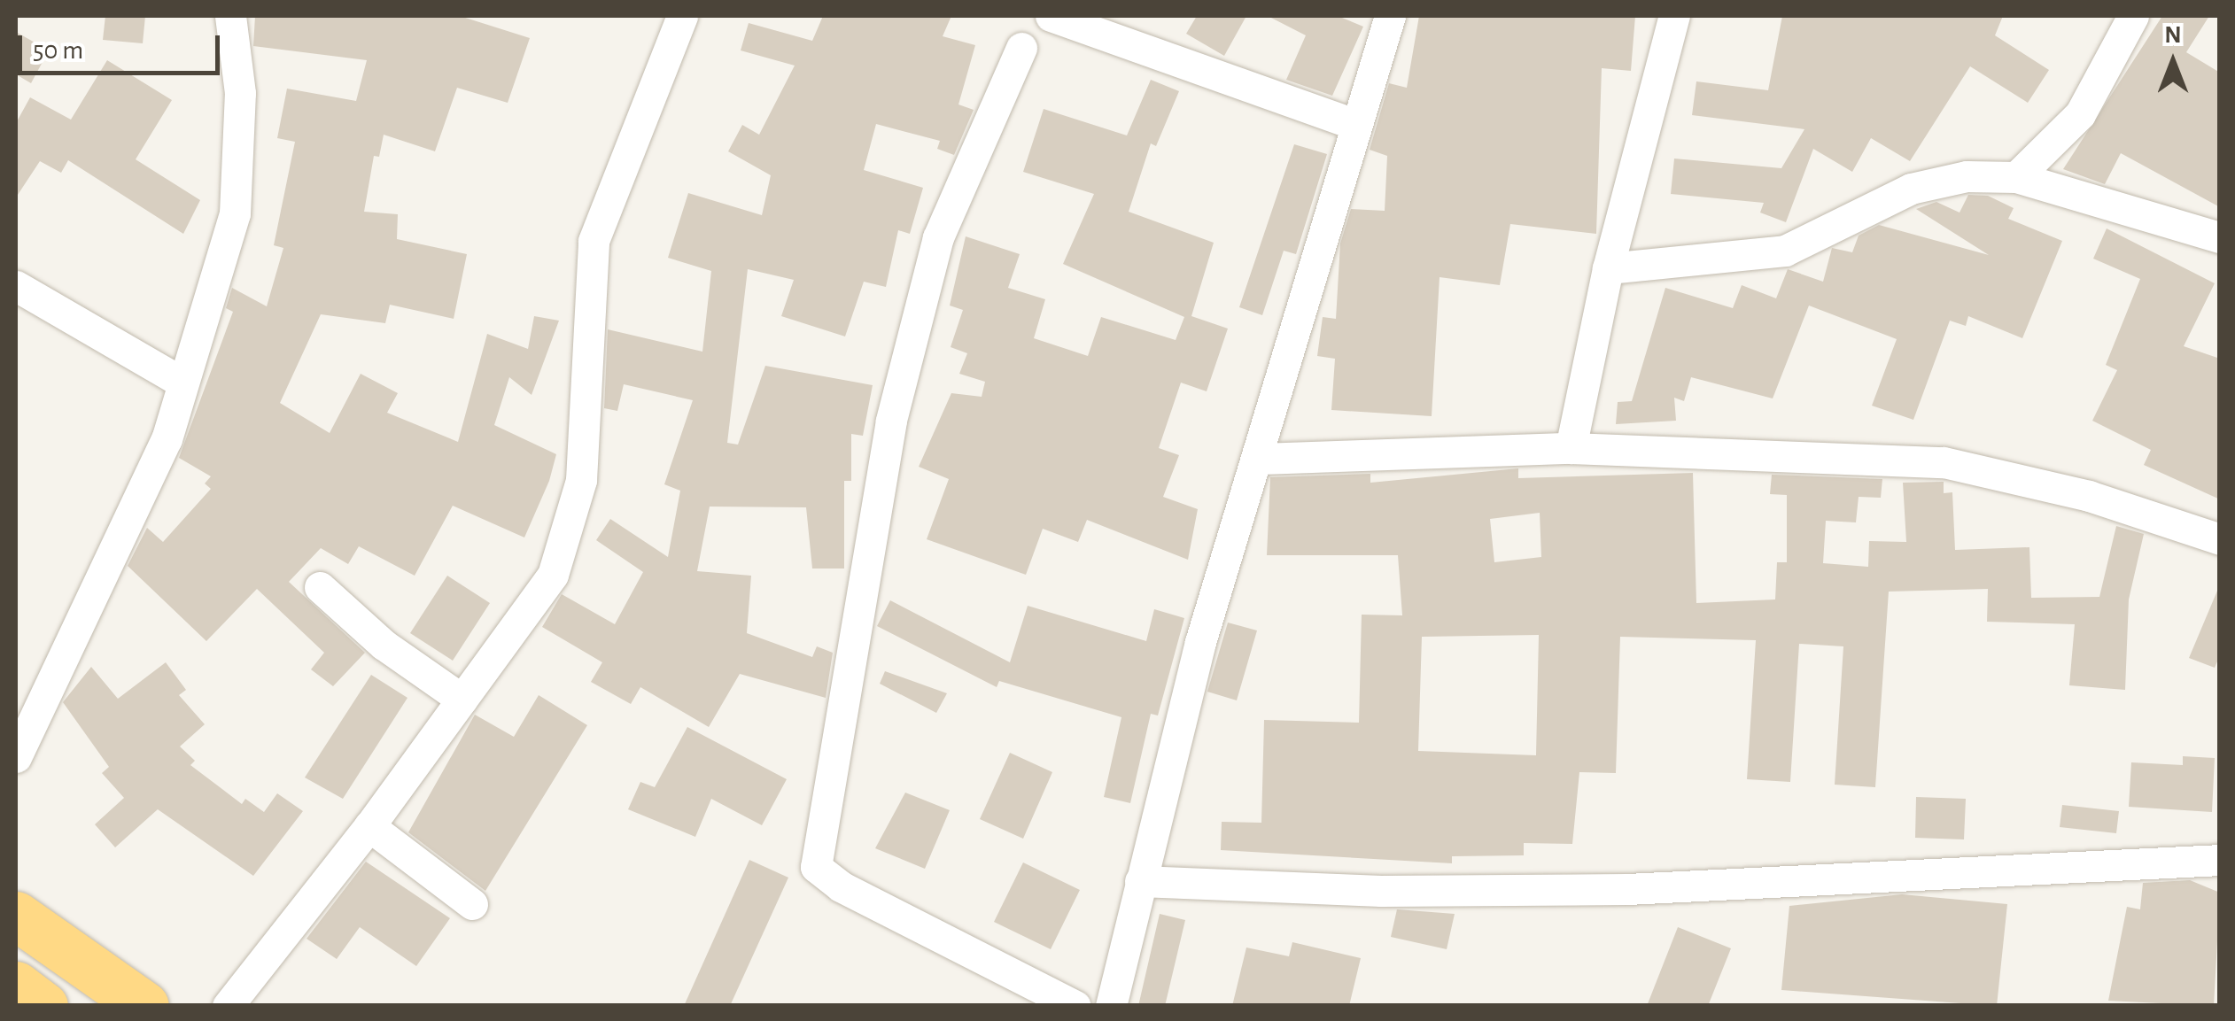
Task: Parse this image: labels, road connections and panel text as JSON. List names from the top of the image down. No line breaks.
{"scale_bar":"50 m","north":"top"}
